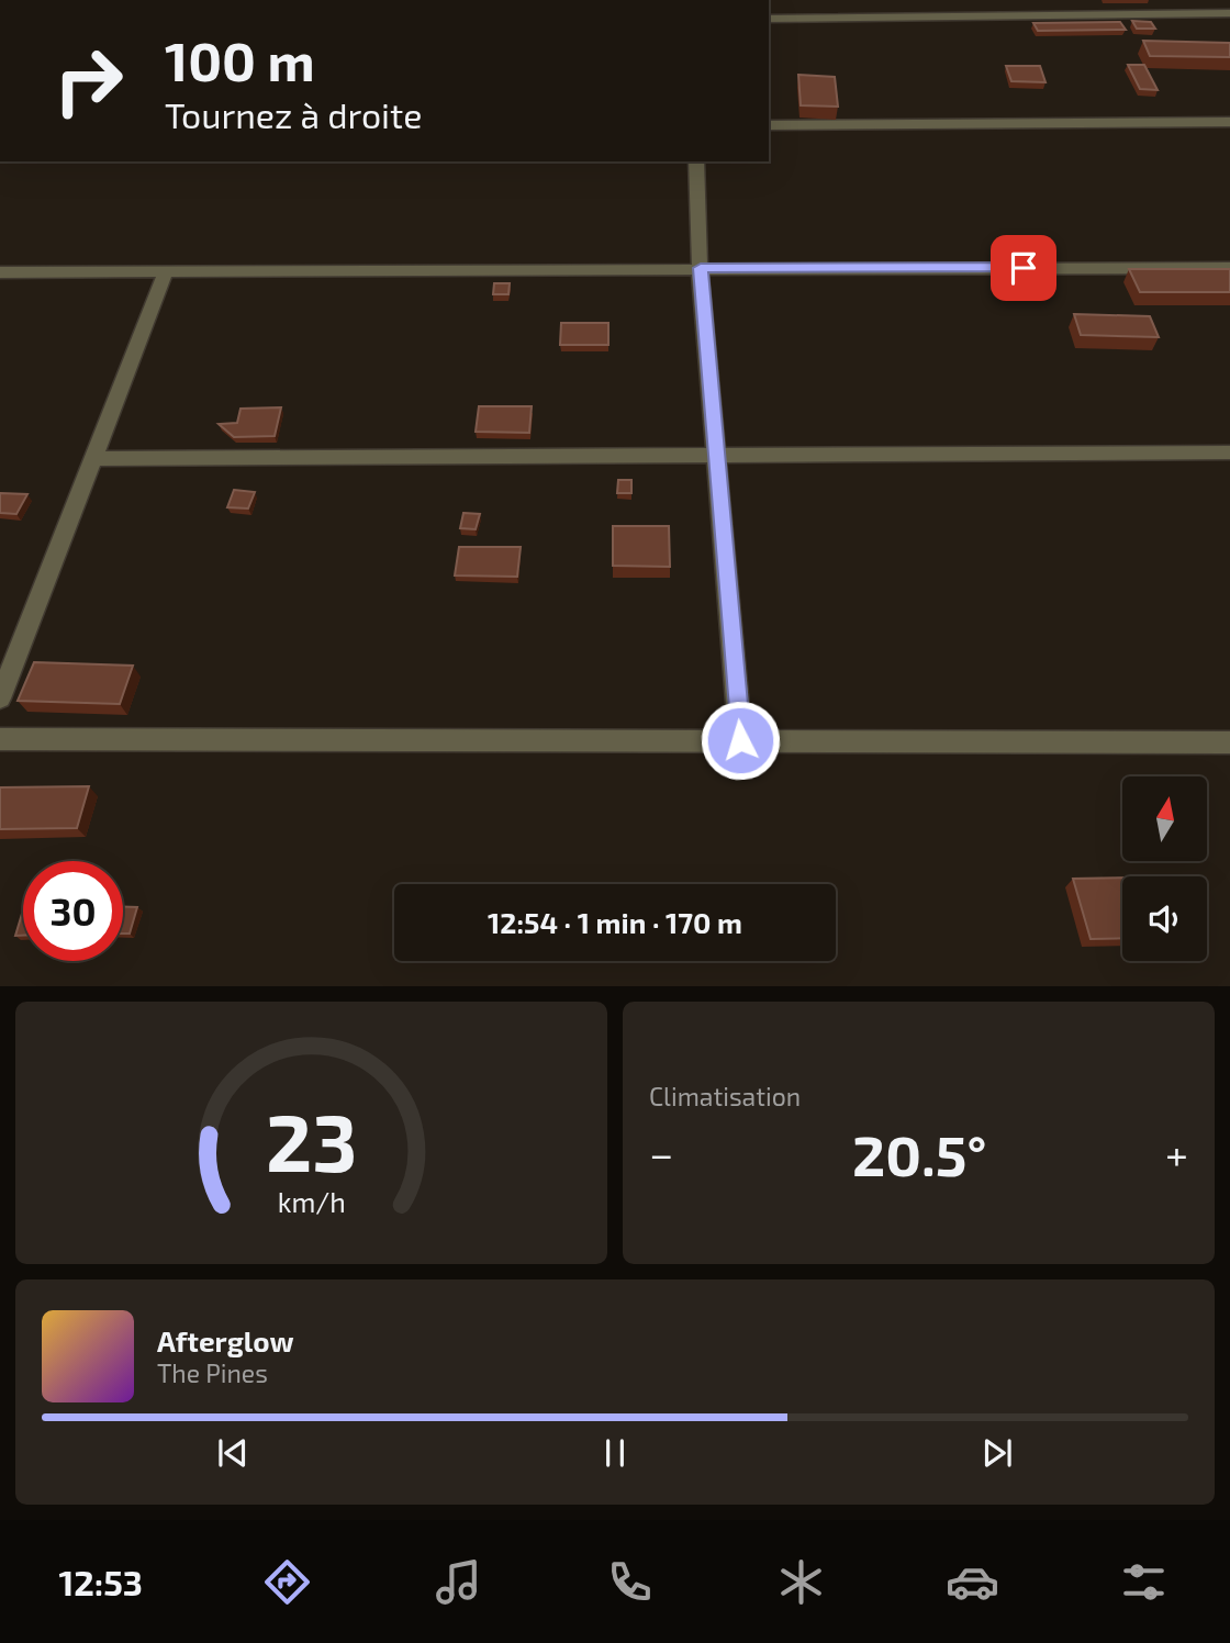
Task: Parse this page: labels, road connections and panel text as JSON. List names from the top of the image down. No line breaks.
{"north":"top","page":{"turn":["100 m","Tournez à droite"],"limit":"30","trip":"12:54 · 1 min · 170 m","tile":"Climatisation","heat":["−","20.5°","+"],"song":["Afterglow","The Pines"],"tabs":"12:53","gauge":["23","km/h"]}}
